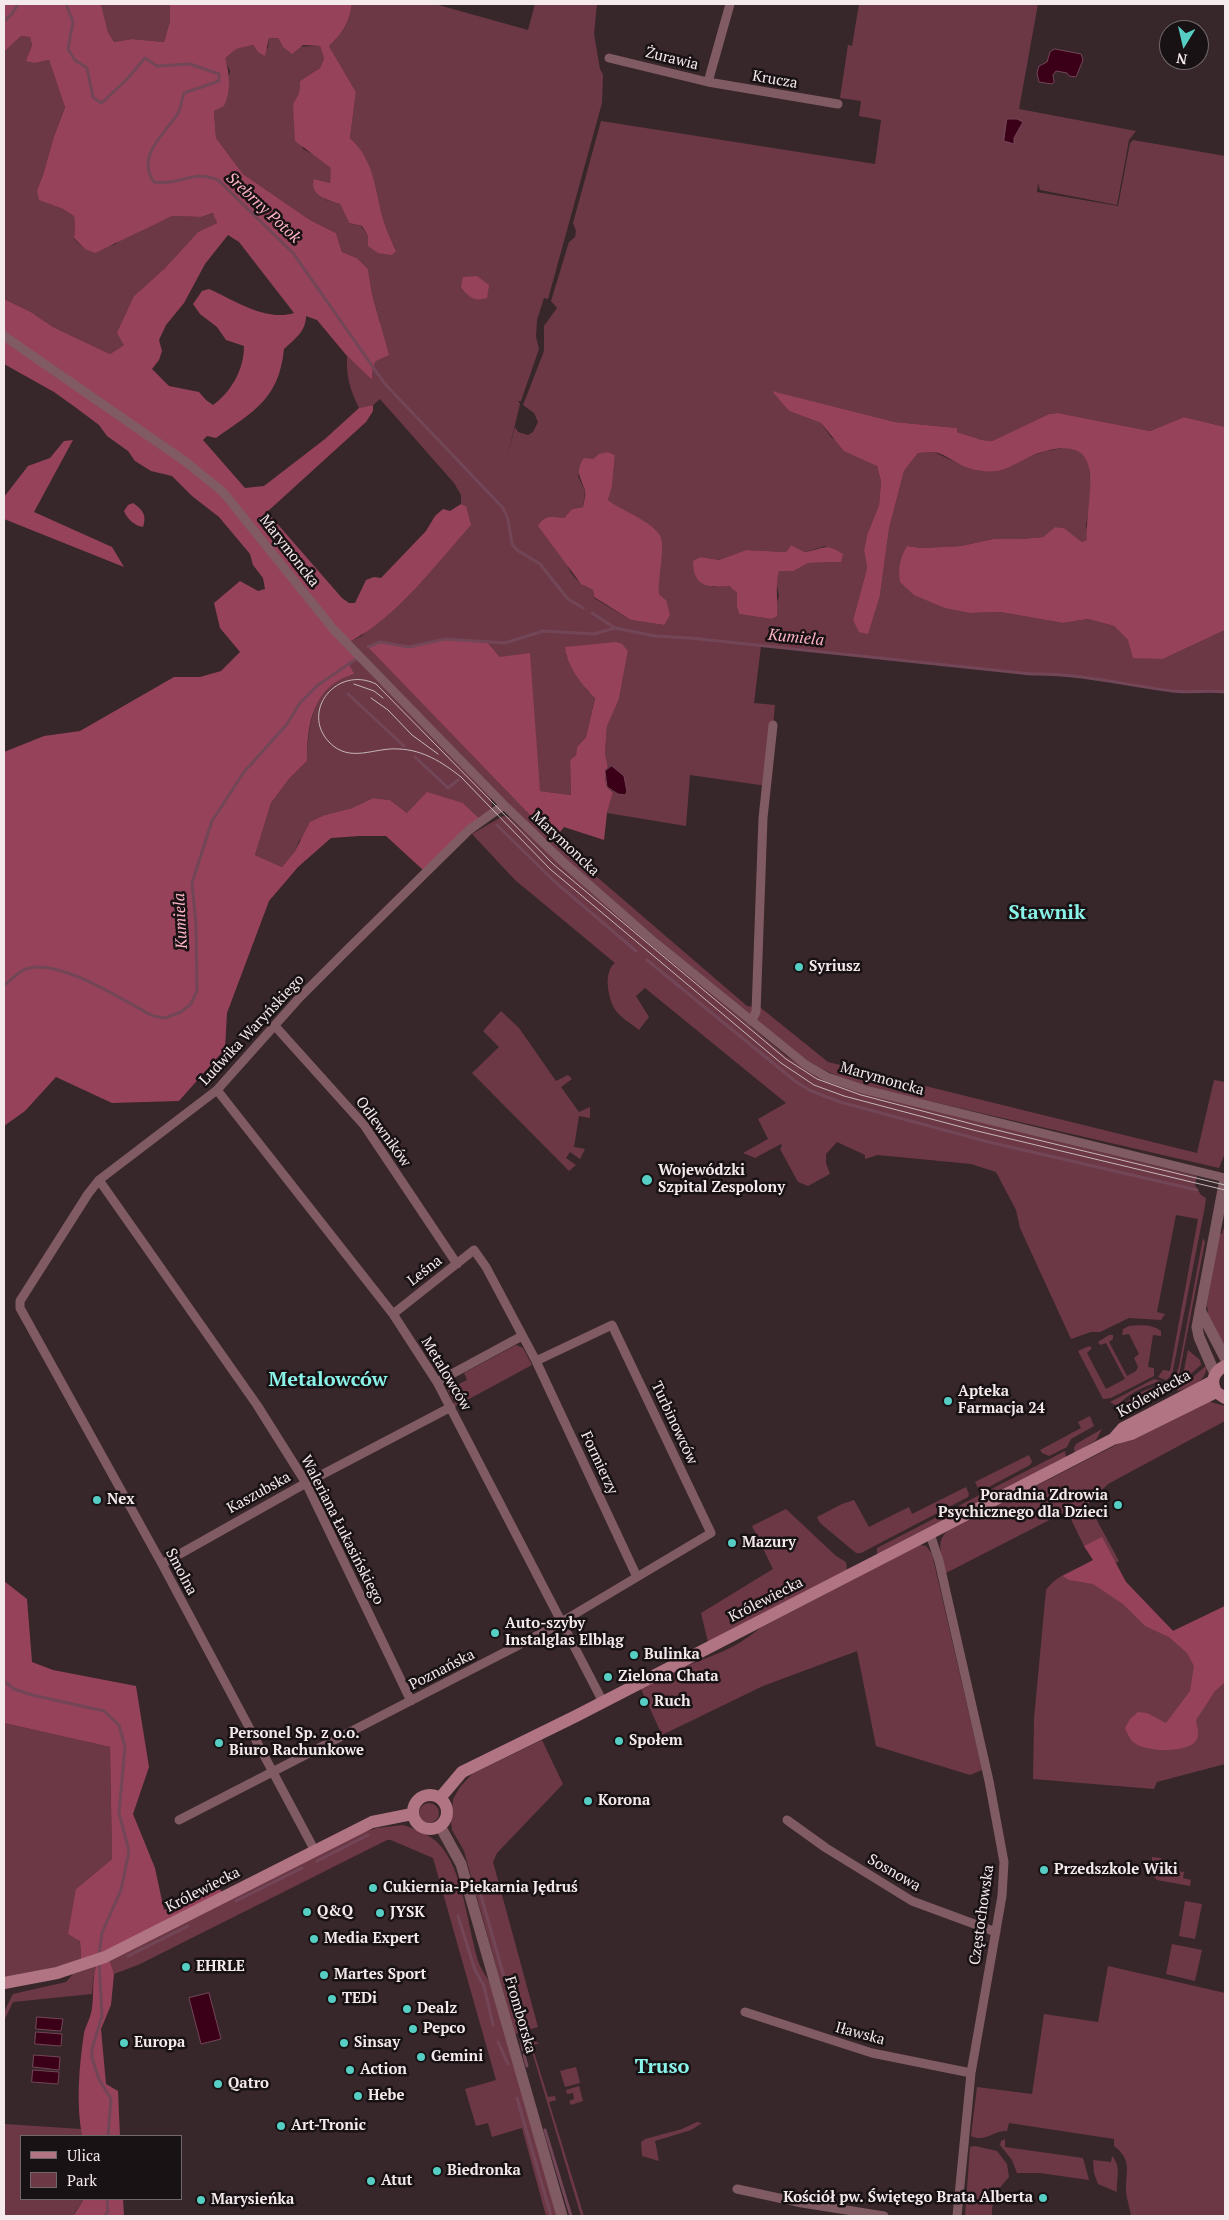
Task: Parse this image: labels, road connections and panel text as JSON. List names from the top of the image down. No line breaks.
{"streets":{"main road":["Królewiecka"],"street":["Żurawia","Krucza","Marymoncka","Ludwika Waryńskiego","Odlewników","Leśna","Metalowców","Turbinowców","Formierzy","Kaszubska","Waleriana Łukasińskiego","Smolna","Poznańska","Sosnowa","Częstochowska","Fromborska","Iławska"]},"crossings":[["Żurawia","Krucza"],["Marymoncka","Ludwika Waryńskiego"],["Ludwika Waryńskiego","Odlewników"],["Ludwika Waryńskiego","Metalowców"],["Ludwika Waryńskiego","Waleriana Łukasińskiego"],["Ludwika Waryńskiego","Smolna"],["Odlewników","Leśna"],["Leśna","Metalowców"],["Metalowców","Królewiecka"],["Metalowców","Kaszubska"],["Metalowców","Poznańska"],["Królewiecka","Smolna"],["Królewiecka","Częstochowska"],["Królewiecka","Fromborska"],["Turbinowców","Formierzy"],["Turbinowców","Poznańska"],["Formierzy","Poznańska"],["Kaszubska","Waleriana Łukasińskiego"],["Kaszubska","Smolna"],["Waleriana Łukasińskiego","Poznańska"],["Smolna","Poznańska"],["Sosnowa","Częstochowska"],["Częstochowska","Iławska"]],"districts":["Stawnik","Metalowców","Truso"],"water":["Srebrny Potok","Kumiela"],"places":["Syriusz","Wojewódzki Szpital Zespolony","Apteka Farmacja 24","Nex","Poradnia Zdrowia Psychicznego dla Dzieci","Mazury","Auto-szyby Instalglas Elbląg","Bulinka","Zielona Chata","Ruch","Społem","Personel Sp. z o.o. Biuro Rachunkowe","Korona","Przedszkole Wiki","Cukiernia-Piekarnia Jędruś","Q&Q","JYSK","Media Expert","EHRLE","Martes Sport","TEDi","Dealz","Pepco","Europa","Sinsay","Gemini","Action","Qatro","Hebe","Art-Tronic","Biedronka","Atut","Kościół pw. Świętego Brata Alberta","Marysieńka"],"legend":["Ulica","Park"],"north":"bottom"}
